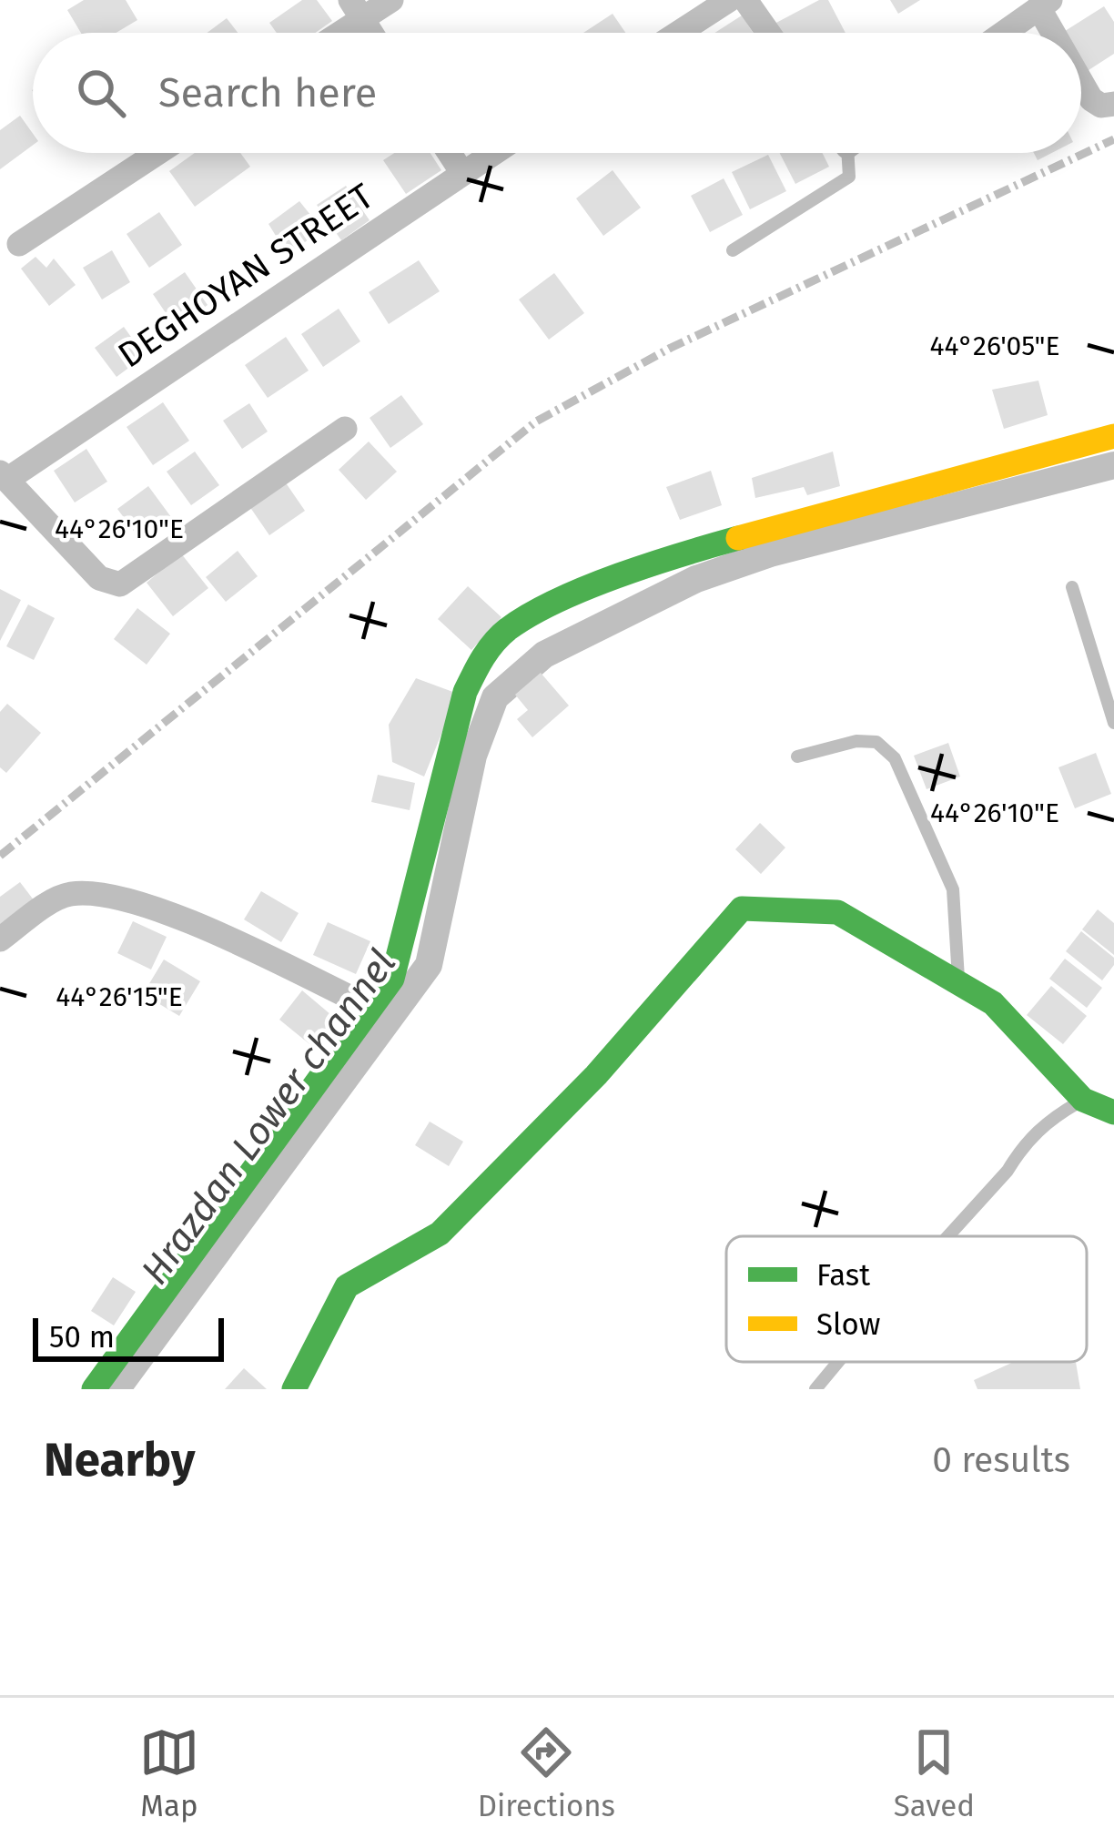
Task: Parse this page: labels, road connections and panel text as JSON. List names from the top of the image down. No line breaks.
{"streets":{"street":["DEGHOYAN STREET"]},"water":["Hrazdan Lower channel"],"legend":["Fast","Slow"],"scale_bar":"50 m","page":{"search":"Search here","scale":"50 m","heading":["Nearby","0 results"],"nav":["Map","Directions","Saved"]},"coordinates":["44°26'05\"E","44°26'10\"E","44°26'15\"E"]}
